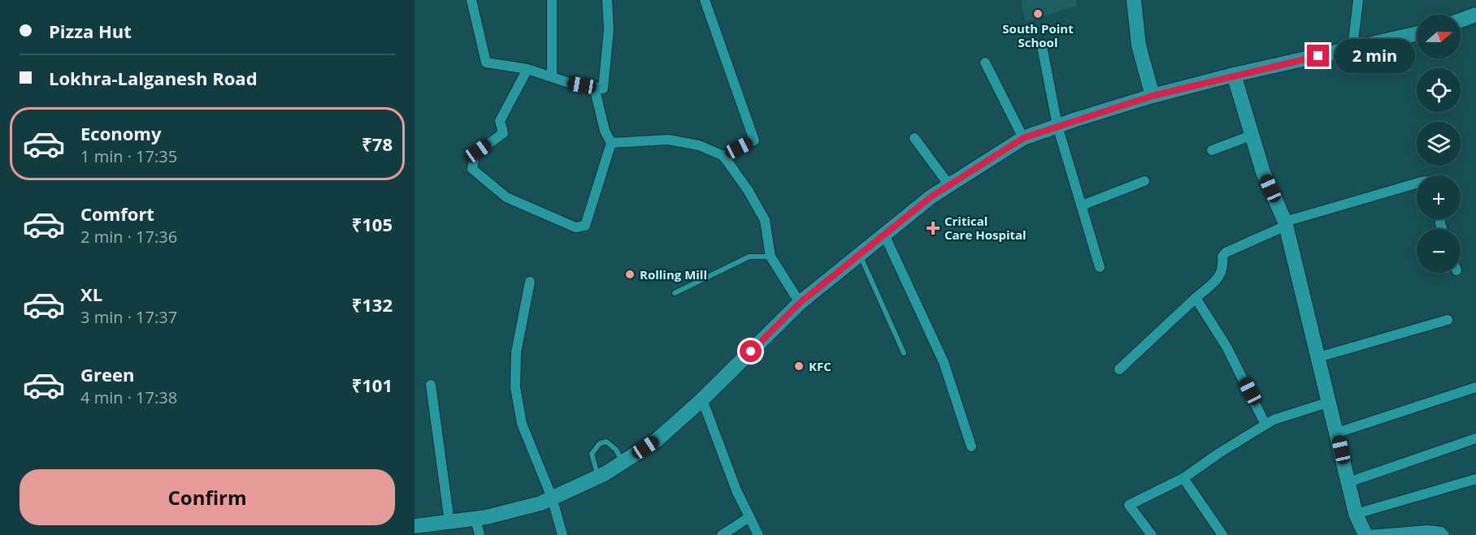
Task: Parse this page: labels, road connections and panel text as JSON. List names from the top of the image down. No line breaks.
{"places":{"other":["South Point School","Rolling Mill","KFC"],"health":["Critical Care Hospital"]},"north":"right","page":{"banner":["Pizza Hut","Lokhra-Lalganesh Road"],"map_buttons":["+","−"],"bubble":"2 min","list":[{"name":"Economy","note":"1 min · 17:35","value":"₹78"},{"name":"Comfort","note":"2 min · 17:36","value":"₹105"},{"name":"XL","note":"3 min · 17:37","value":"₹132"},{"name":"Green","note":"4 min · 17:38","value":"₹101"}],"buttons":"Confirm"}}
